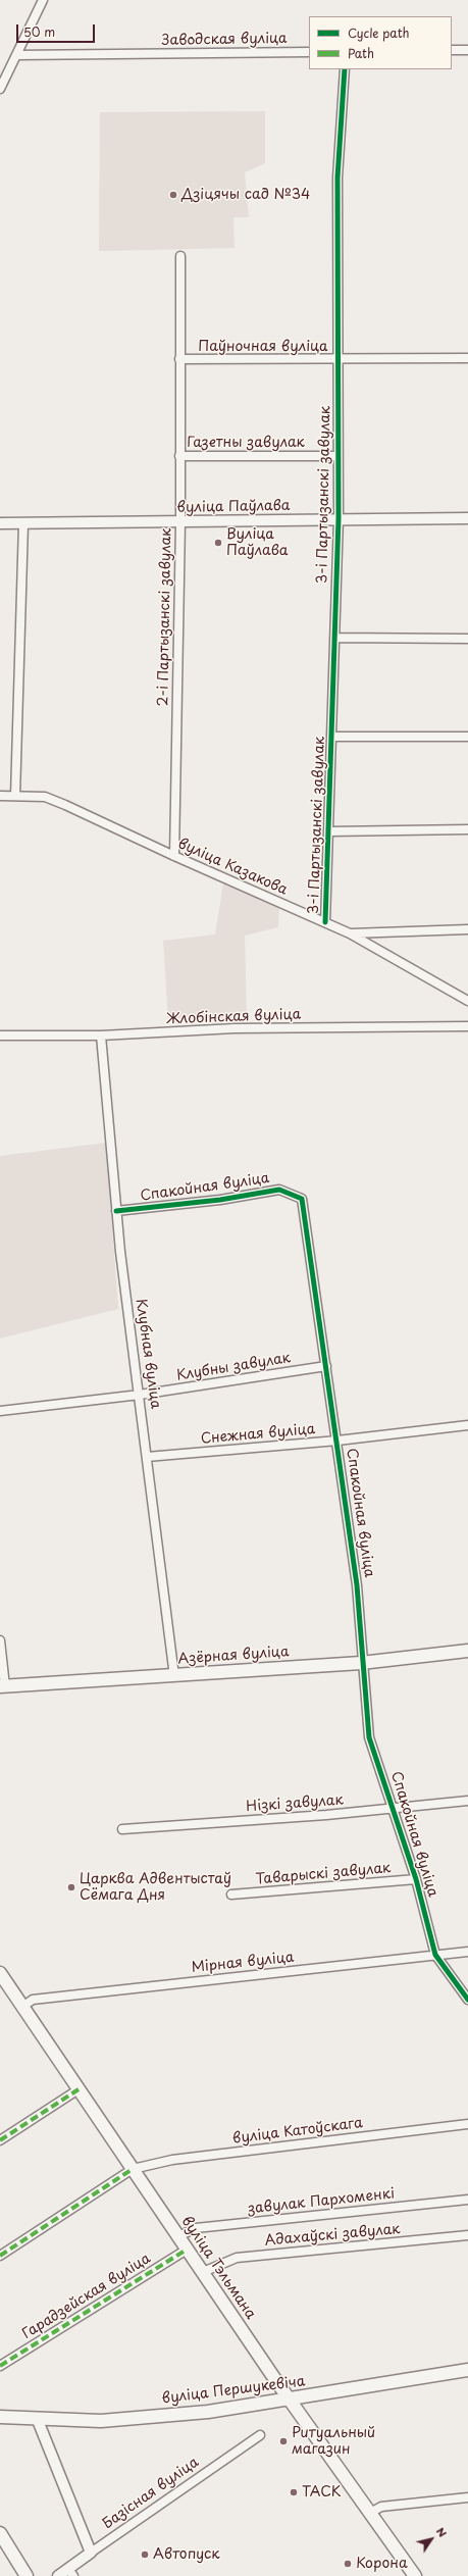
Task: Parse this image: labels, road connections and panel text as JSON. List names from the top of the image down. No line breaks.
{"streets":{"main road":["Азёрная вуліца","вуліца Тэльмана","вуліца Першукевіча"],"street":["Заводская вуліца","Паўночная вуліца","Газетны завулак","3-і Партызанскі завулак","вуліца Паўлава","2-і Партызанскі завулак","вуліца Казакова","Жлобінская вуліца","Спакойная вуліца","Клубная вуліца","Клубны завулак","Снежная вуліца","Нізкі завулак","Таварыскі завулак","Мірная вуліца","вуліца Катоўскага","завулак Пархоменкі","Адахаўскі завулак","Гарадзейская вуліца","Базісная вуліца"]},"crossings":[["Паўночная вуліца","3-і Партызанскі завулак"],["Паўночная вуліца","2-і Партызанскі завулак"],["Газетны завулак","3-і Партызанскі завулак"],["Газетны завулак","2-і Партызанскі завулак"],["3-і Партызанскі завулак","вуліца Паўлава"],["3-і Партызанскі завулак","вуліца Казакова"],["вуліца Паўлава","2-і Партызанскі завулак"],["2-і Партызанскі завулак","вуліца Казакова"],["Жлобінская вуліца","Клубная вуліца"],["Спакойная вуліца","Клубная вуліца"],["Спакойная вуліца","Клубны завулак"],["Спакойная вуліца","Снежная вуліца"],["Спакойная вуліца","Азёрная вуліца"],["Спакойная вуліца","Нізкі завулак"],["Спакойная вуліца","Таварыскі завулак"],["Спакойная вуліца","Мірная вуліца"],["Клубная вуліца","Клубны завулак"],["Клубная вуліца","Снежная вуліца"],["Клубная вуліца","Азёрная вуліца"],["Мірная вуліца","вуліца Тэльмана"],["вуліца Катоўскага","вуліца Тэльмана"],["завулак Пархоменкі","вуліца Тэльмана"],["Адахаўскі завулак","вуліца Тэльмана"],["вуліца Тэльмана","Гарадзейская вуліца"],["вуліца Тэльмана","вуліца Першукевіча"]],"places":["Дзіцячы сад №34","Вуліца Паўлава","Царква Адвентыстаў Сёмага Дня","Ритуальный магазин","ТАСК","Автопуск","Корона"],"legend":["Cycle path","Path"],"scale_bar":"50 m","north":"top right"}
